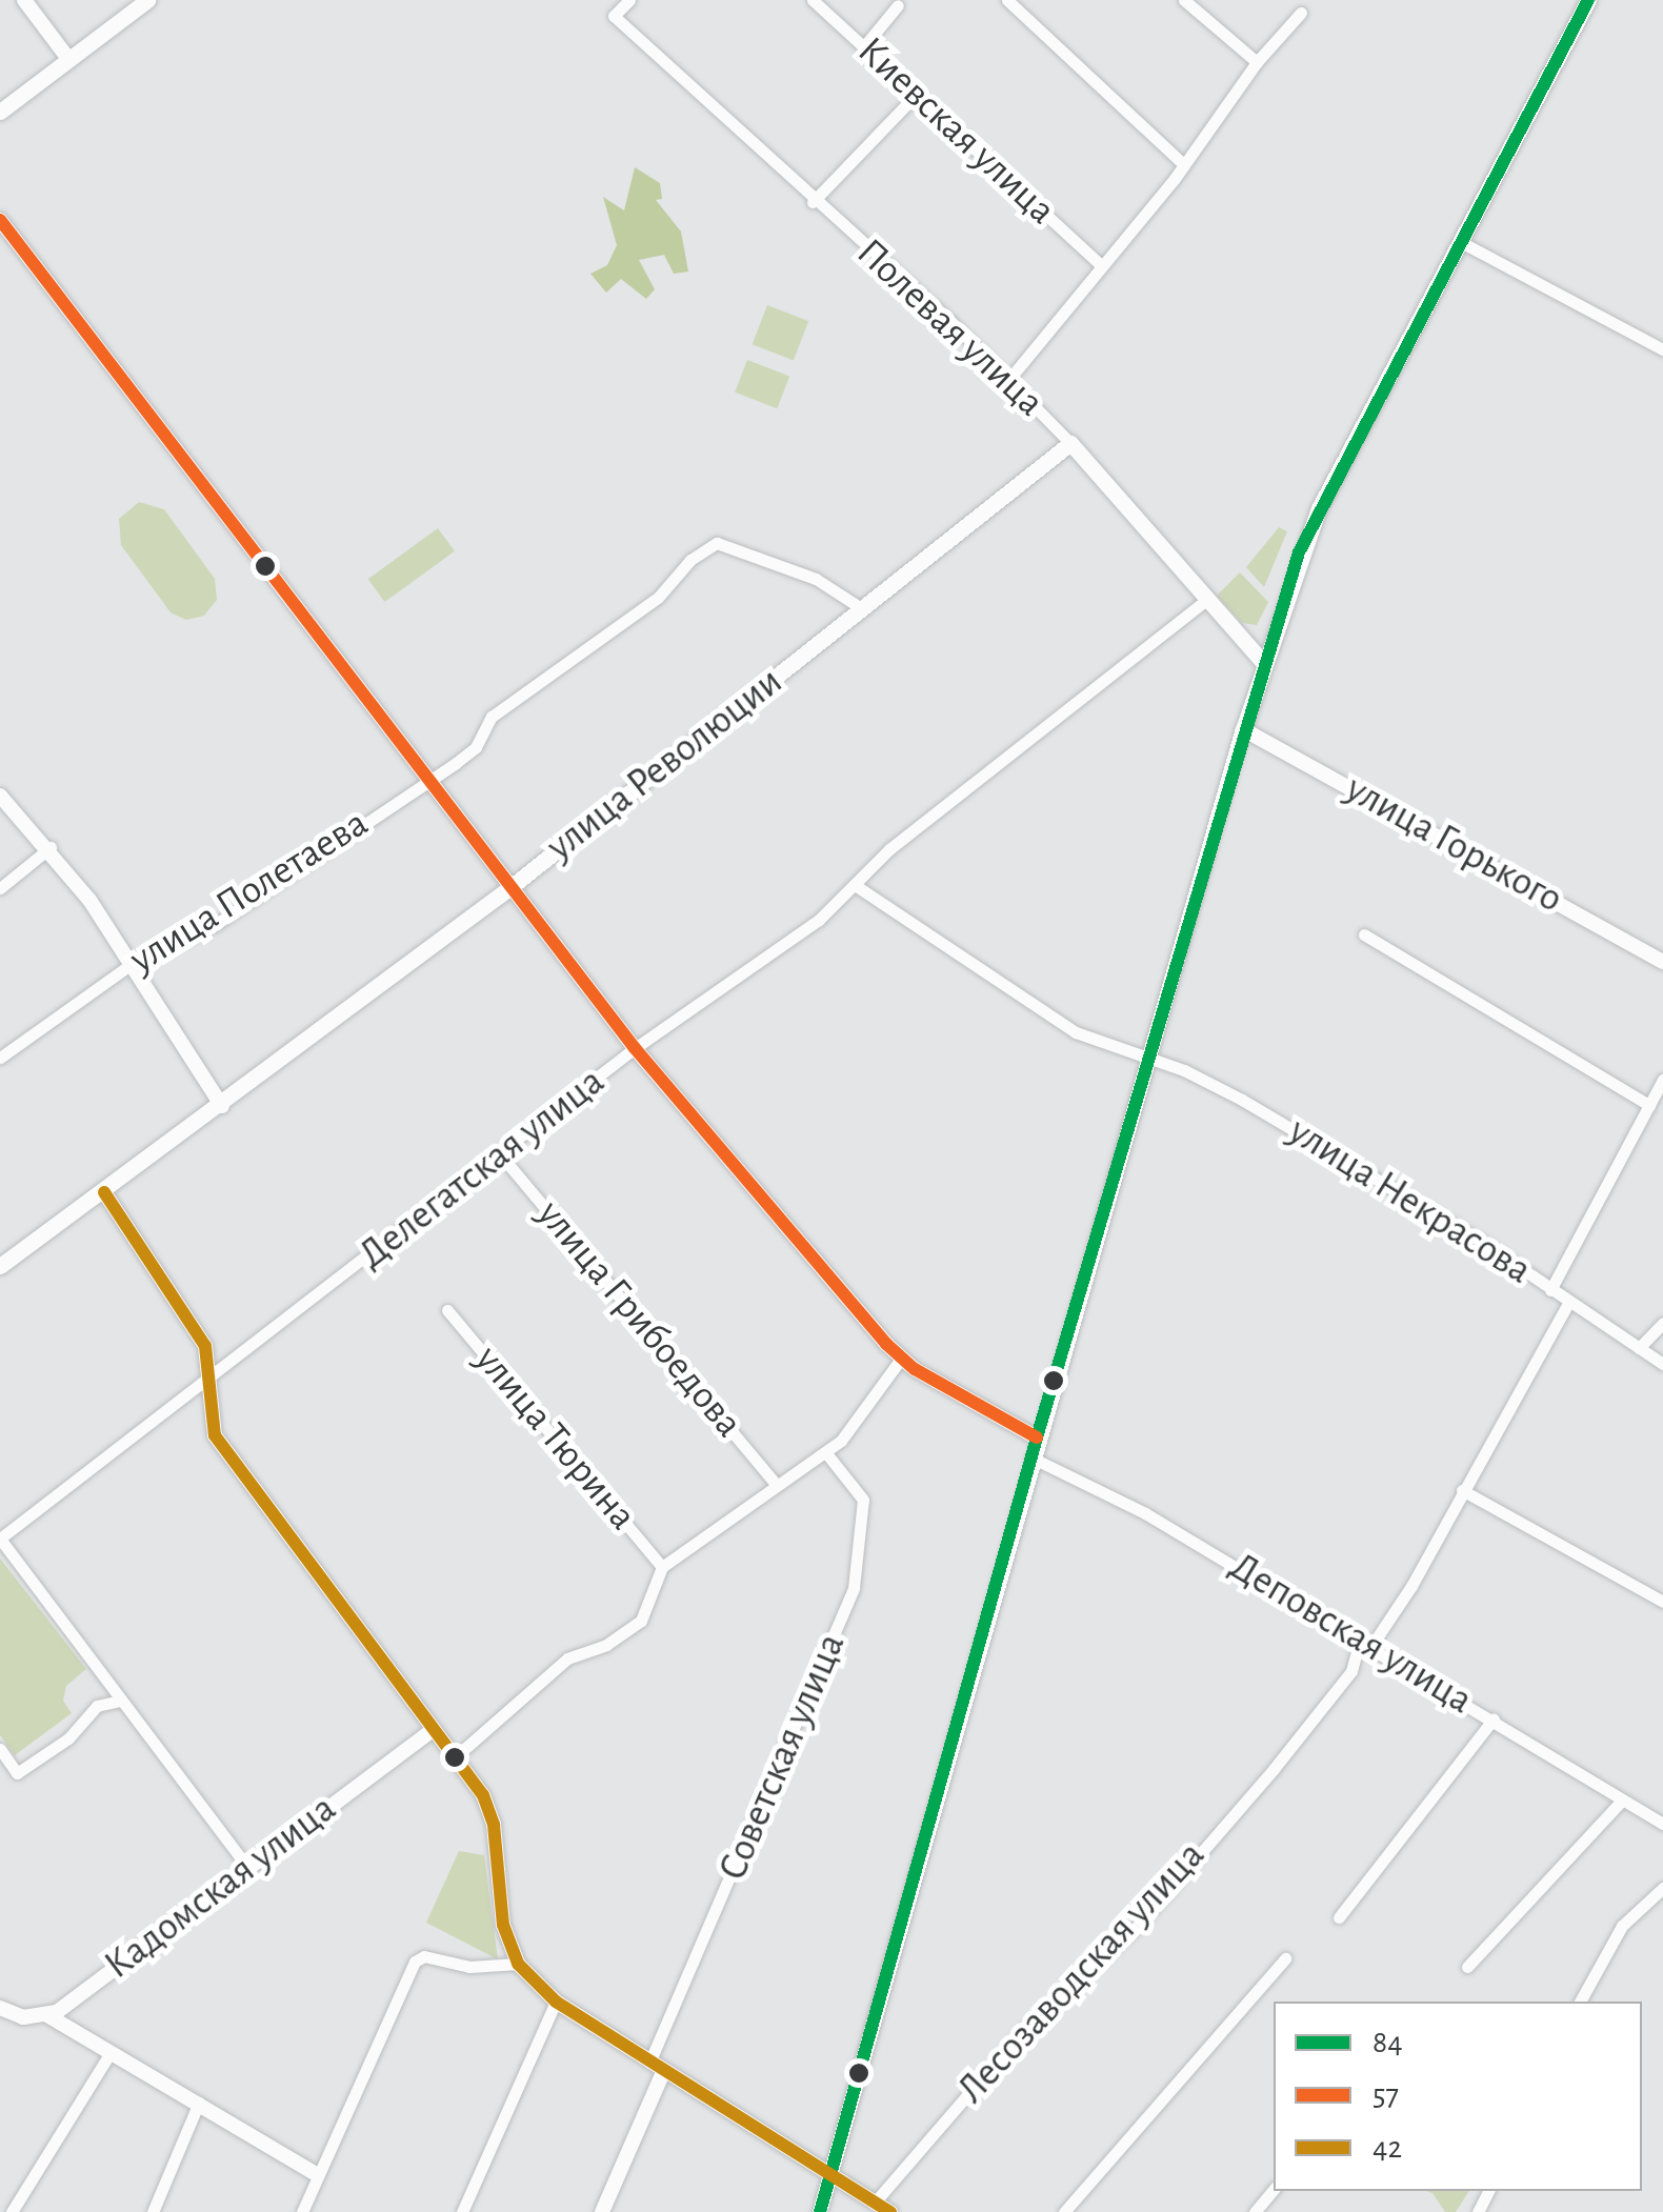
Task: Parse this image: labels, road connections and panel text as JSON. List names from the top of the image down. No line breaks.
{"streets":{"main road":["Полевая улица","улица Революции"],"street":["Киевская улица","улица Горького","улица Полетаева","Делегатская улица","улица Некрасова","улица Грибоедова","улица Тюрина","Деповская улица","Советская улица","Кадомская улица","Лесозаводская улица"]},"crossings":[["Полевая улица","улица Революции"],["Полевая улица","Делегатская улица"],["улица Революции","улица Полетаева"],["Делегатская улица","улица Некрасова"],["Делегатская улица","улица Грибоедова"],["улица Некрасова","Лесозаводская улица"],["улица Грибоедова","улица Тюрина"],["улица Тюрина","Советская улица"],["Деповская улица","Лесозаводская улица"]],"lines":["transit line 84","transit line 57","transit line 42"],"legend":["84","57","42"]}
